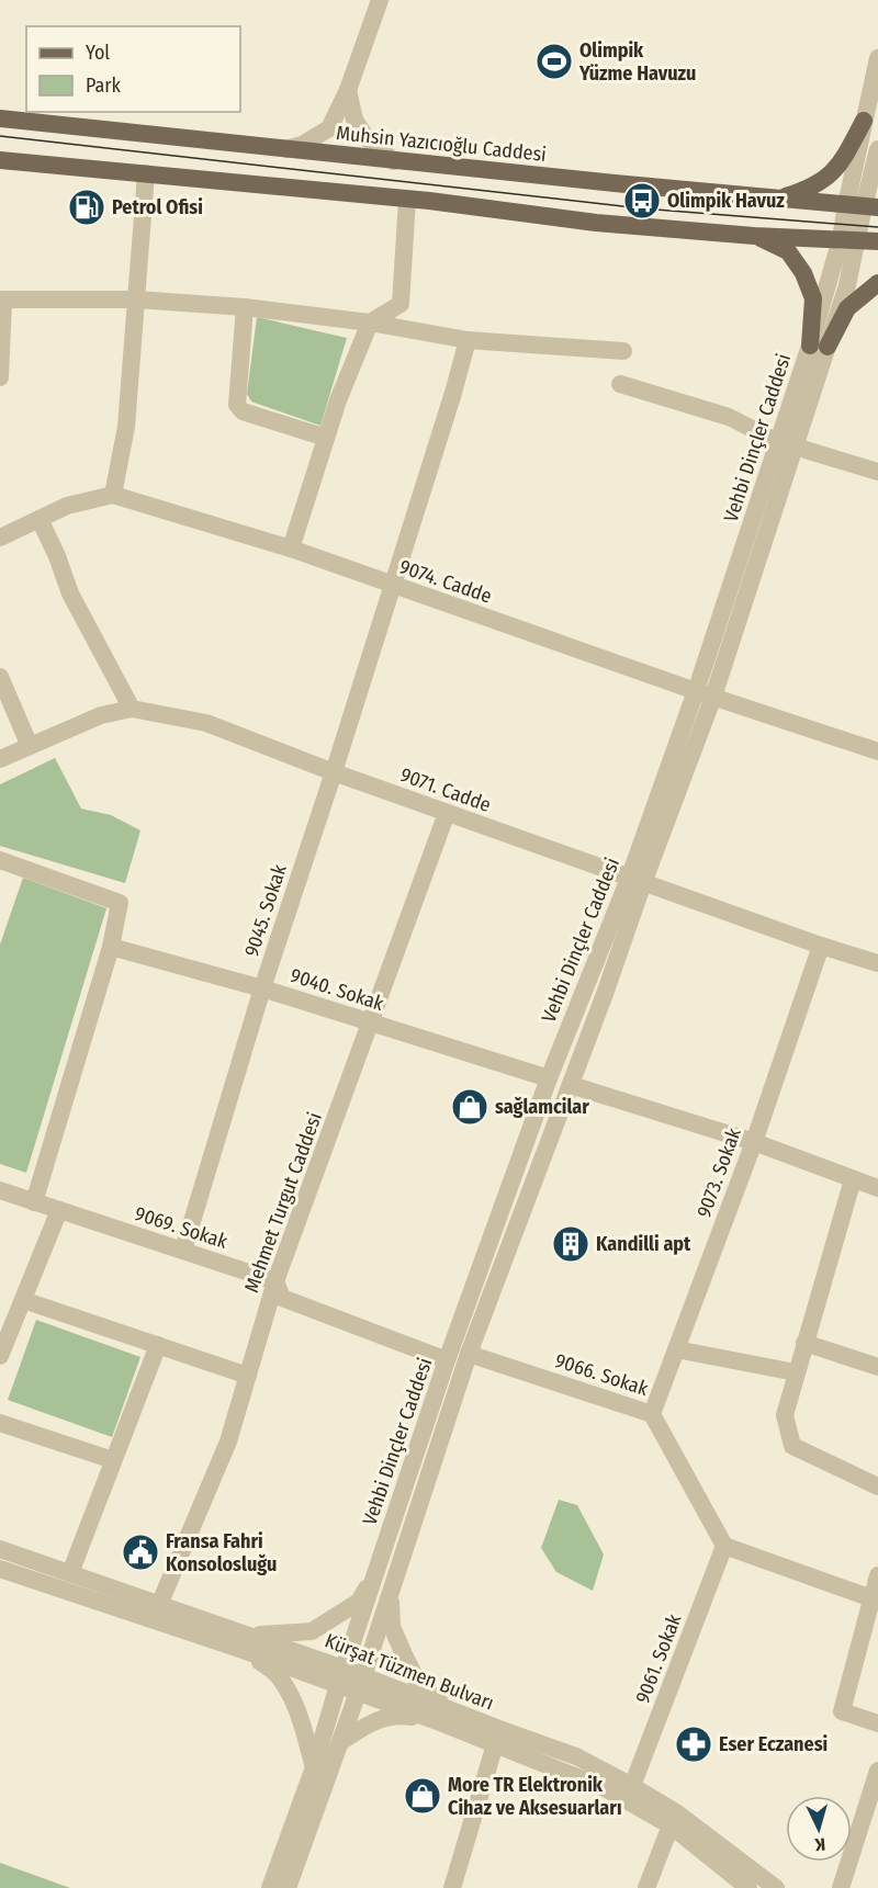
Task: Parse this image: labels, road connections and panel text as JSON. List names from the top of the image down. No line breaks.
{"streets":{"main road":["Muhsin Yazıcıoğlu Caddesi"],"street":["Vehbi Dinçler Caddesi","9074. Cadde","9071. Cadde","9045. Sokak","9040. Sokak","9073. Sokak","Mehmet Turgut Caddesi","9069. Sokak","9066. Sokak","9061. Sokak","Kürşat Tüzmen Bulvarı"]},"crossings":[["Muhsin Yazıcıoğlu Caddesi","Vehbi Dinçler Caddesi"],["Vehbi Dinçler Caddesi","9074. Cadde"],["Vehbi Dinçler Caddesi","9071. Cadde"],["Vehbi Dinçler Caddesi","9040. Sokak"],["Vehbi Dinçler Caddesi","Kürşat Tüzmen Bulvarı"],["9074. Cadde","9045. Sokak"],["9071. Cadde","9045. Sokak"],["9071. Cadde","9073. Sokak"],["9071. Cadde","Mehmet Turgut Caddesi"],["9045. Sokak","9040. Sokak"],["9045. Sokak","9069. Sokak"],["9040. Sokak","Mehmet Turgut Caddesi"],["9073. Sokak","9066. Sokak"],["Mehmet Turgut Caddesi","9069. Sokak"],["Mehmet Turgut Caddesi","Kürşat Tüzmen Bulvarı"],["9066. Sokak","9061. Sokak"],["9061. Sokak","Kürşat Tüzmen Bulvarı"]],"places":{"sports":["Olimpik Yüzme Havuzu"],"bus stop":["Olimpik Havuz"],"fuel station":["Petrol Ofisi"],"shop":["sağlamcilar","More TR Elektronik Cihaz ve Aksesuarları"],"building":["Kandilli apt"],"public building":["Fransa Fahri Konsolosluğu"],"pharmacy":["Eser Eczanesi"]},"legend":["Yol","Park"],"north":"bottom"}
